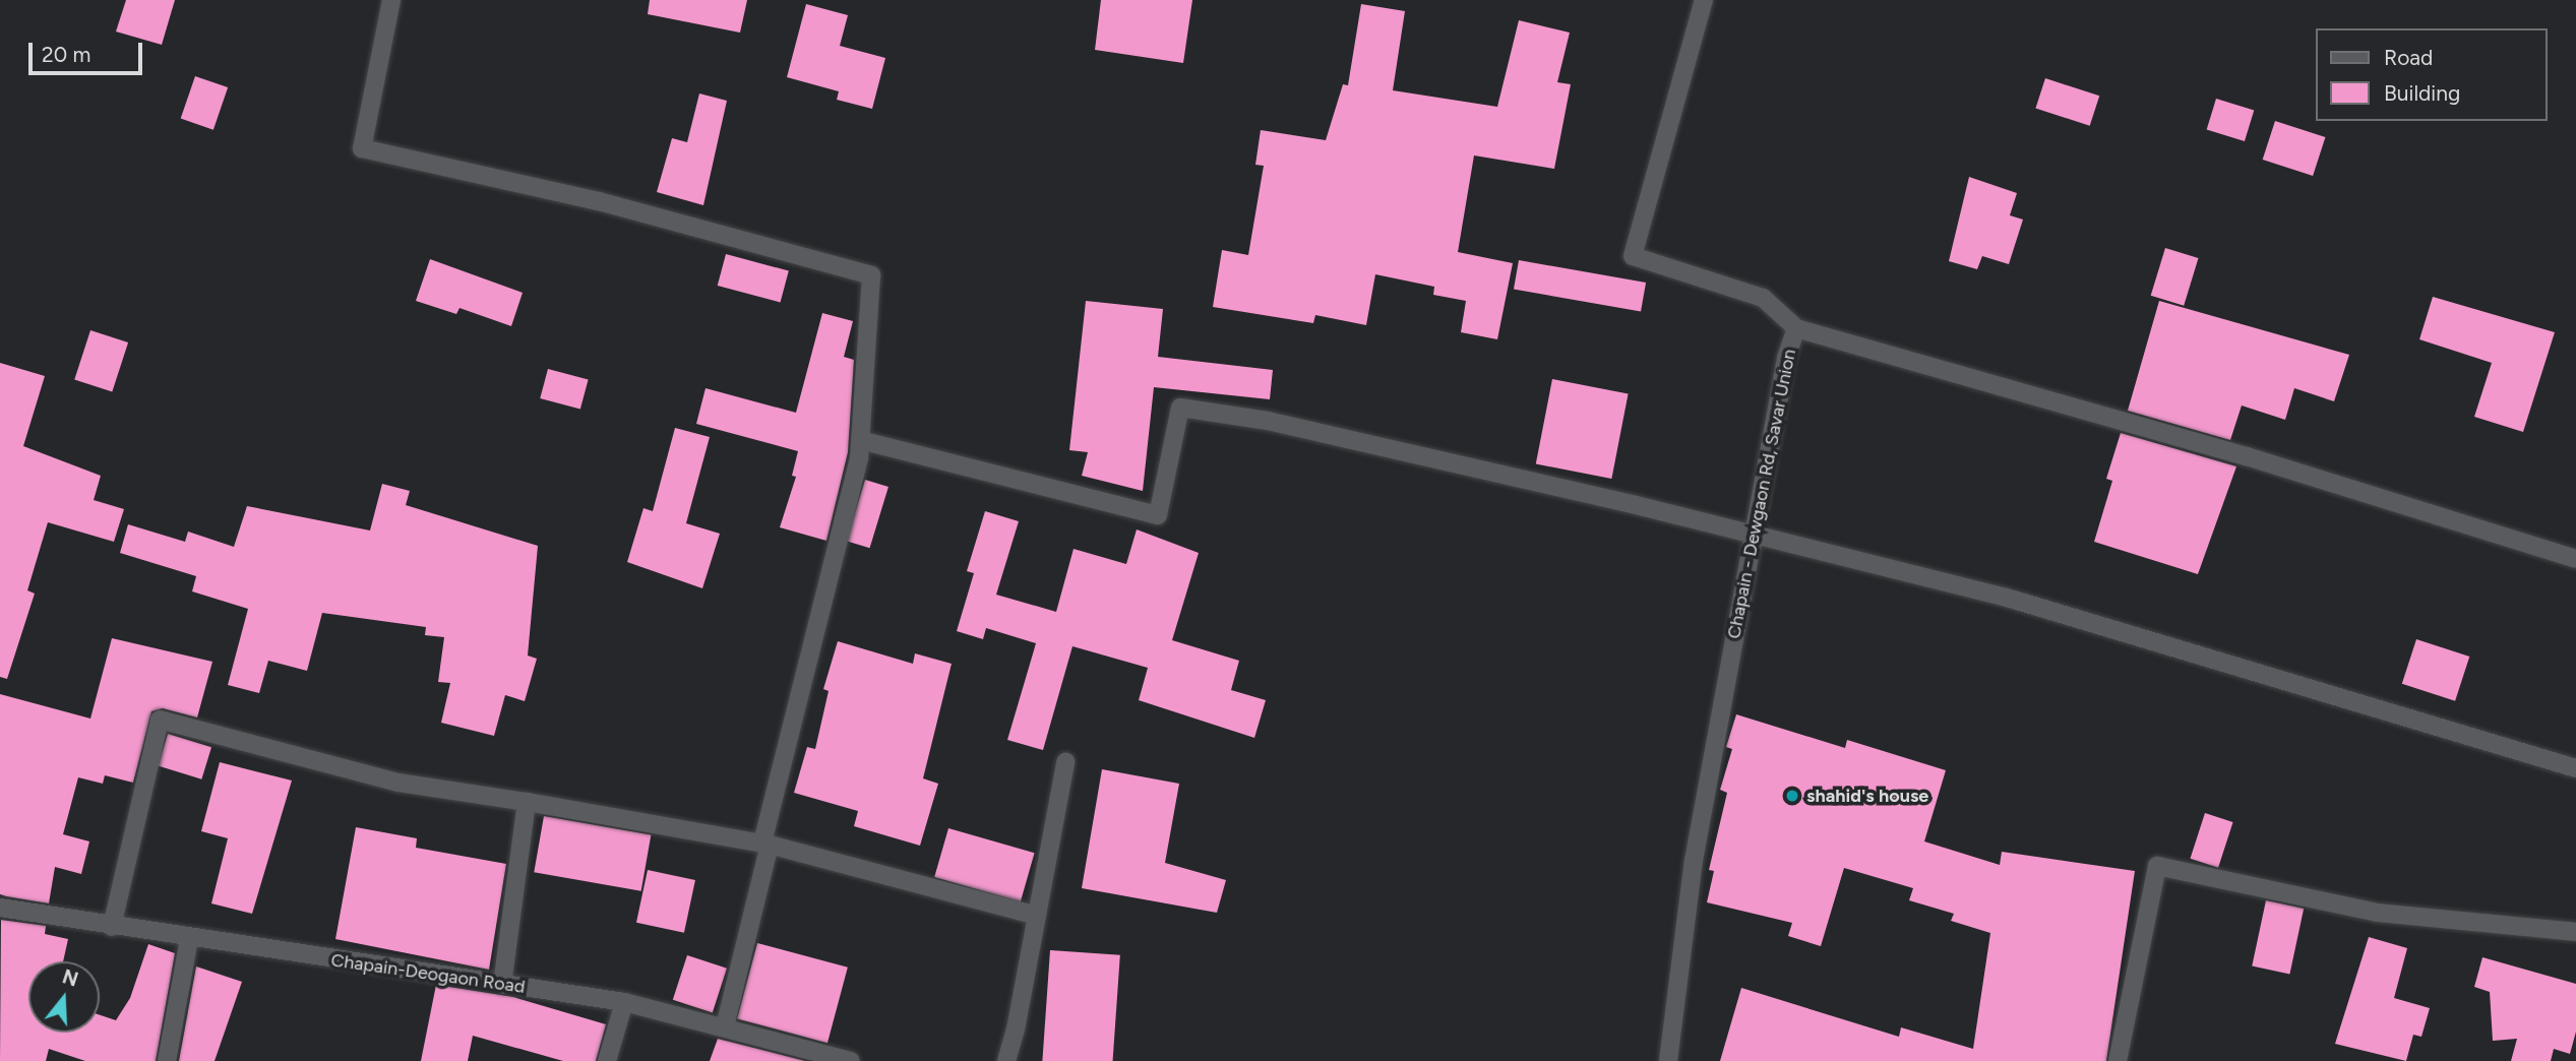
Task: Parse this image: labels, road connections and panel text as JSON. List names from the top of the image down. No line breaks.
{"streets":{"street":["Chapain - Dewgaon Rd, Savar Union","Chapain-Deogaon Road"]},"places":["shahid's house"],"legend":["Road","Building"],"scale_bar":"20 m","north":"top"}
